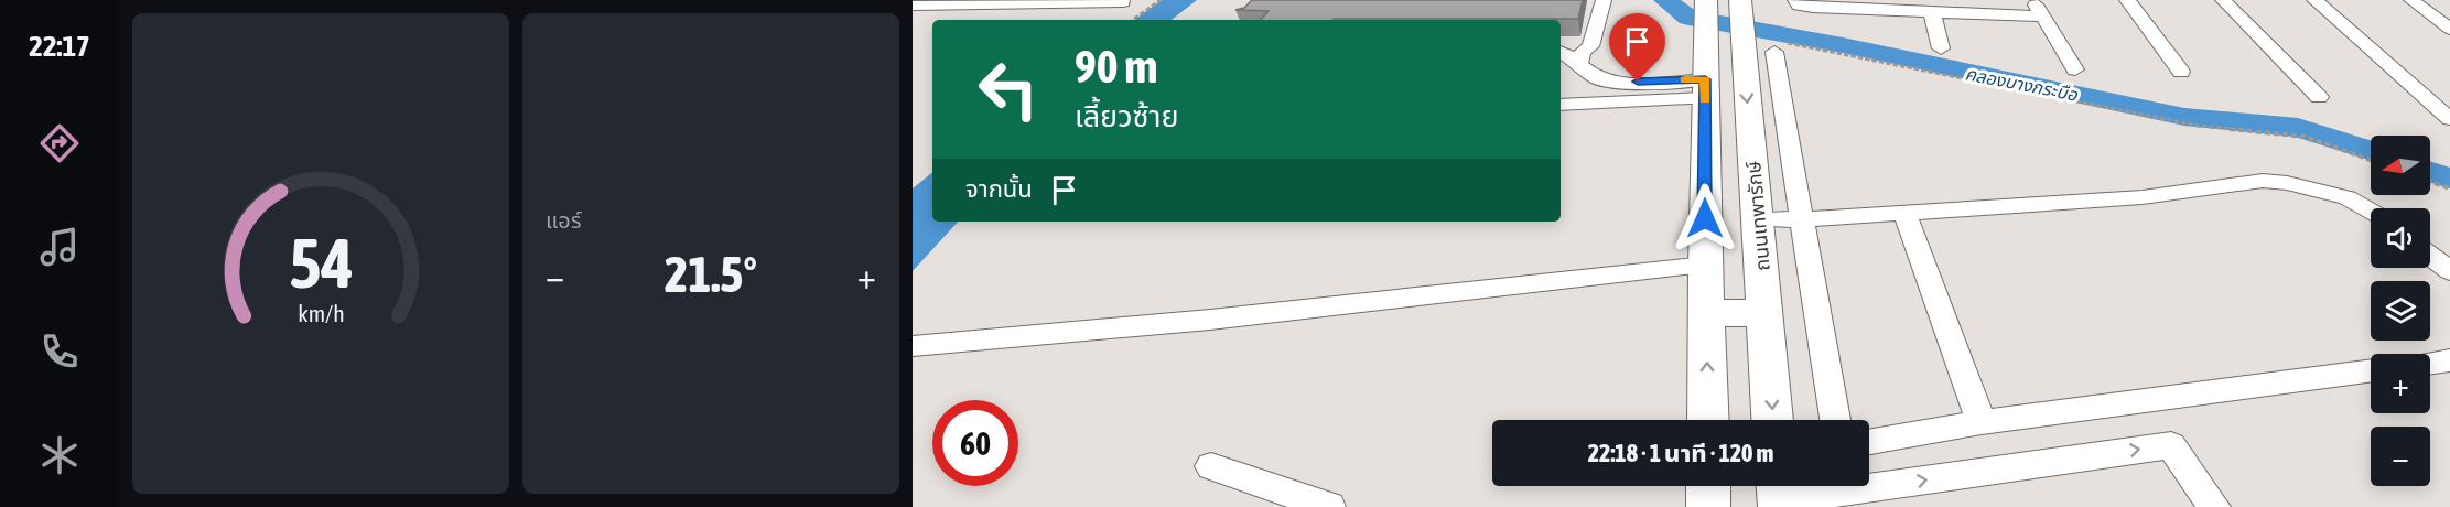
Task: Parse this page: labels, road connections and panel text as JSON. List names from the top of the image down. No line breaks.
{"streets":{"main road":["ถนนเทพารักษ์"]},"water":["คลองบางกระบือ"],"north":"left","page":{"tabs":"22:17","tile":"แอร์","turn":["90 m","เลี้ยวซ้าย"],"map_buttons":["+","−"],"then":"จากนั้น","heat":["−","21.5°","+"],"limit":"60","trip":"22:18 · 1 นาที · 120 m","gauge":["54","km/h"]}}
